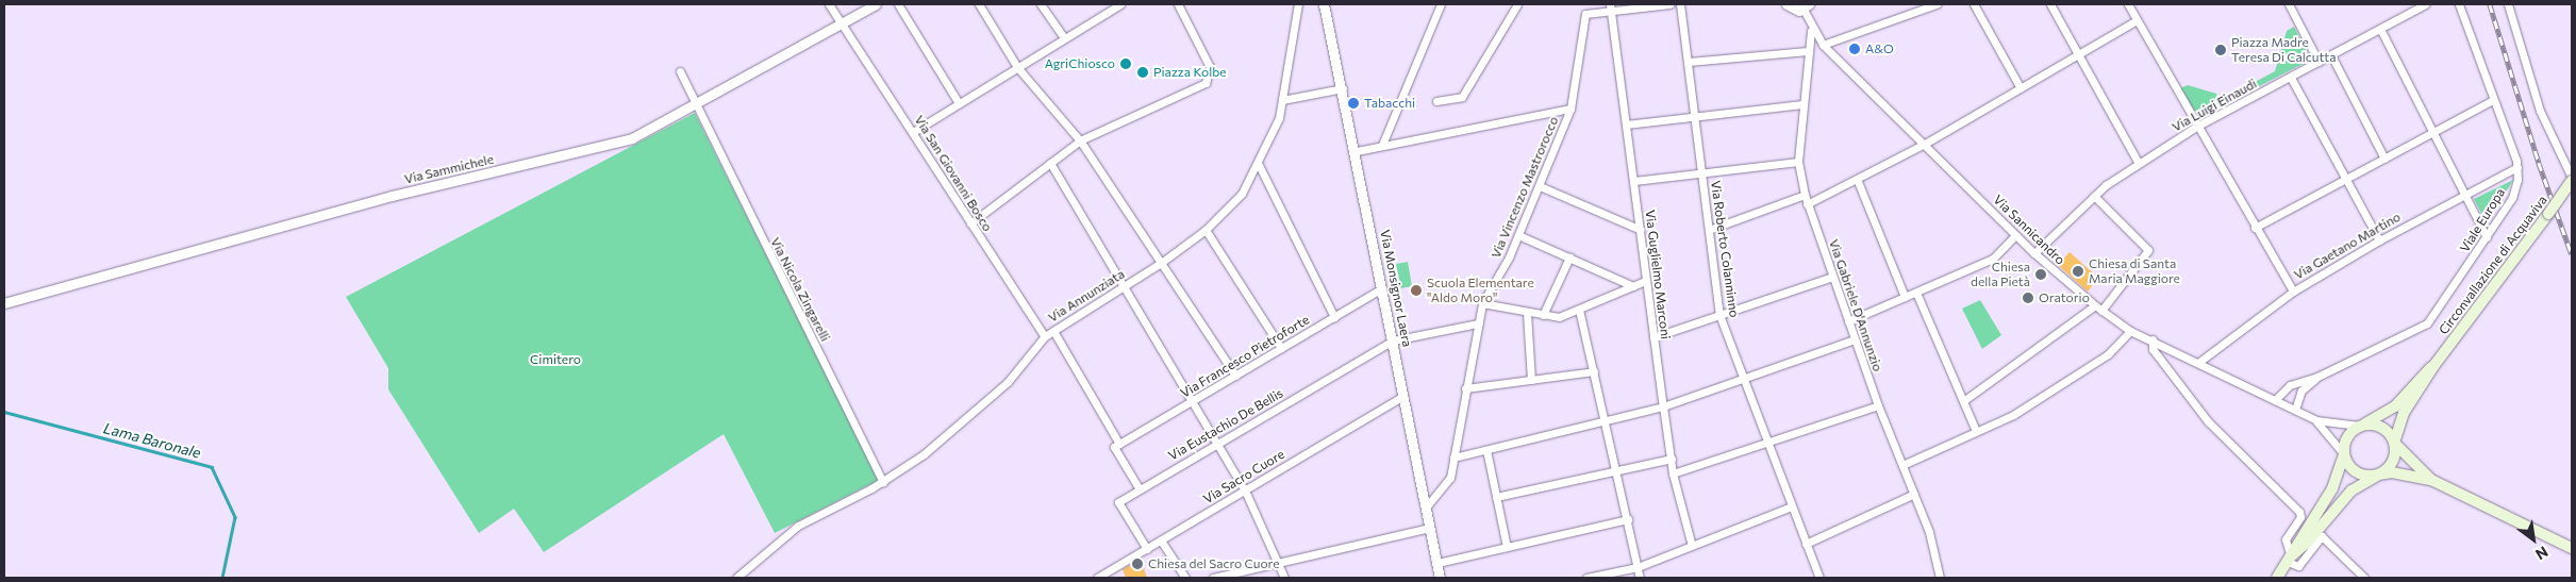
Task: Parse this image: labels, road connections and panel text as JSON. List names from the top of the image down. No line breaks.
{"streets":{"main road":["Circonvallazione di Acquaviva"],"street":["Via Luigi Einaudi","Via Sammichele","Via San Giovanni Bosco","Via Vincenzo Mastrorocco","Viale Europa","Via Sannicandro","Via Gaetano Martino","Via Roberto Colanninno","Via Guglielmo Marconi","Via Monsignor Laera","Via Nicola Zingarelli","Via Annunziata","Via Gabriele D'Annunzio","Via Francesco Pietroforte","Via Eustachio De Bellis","Via Sacro Cuore"]},"crossings":[["Via Luigi Einaudi","Via Sannicandro"],["Via Sammichele","Via San Giovanni Bosco"],["Via Sammichele","Via Nicola Zingarelli"],["Via San Giovanni Bosco","Via Annunziata"],["Via Vincenzo Mastrorocco","Via Guglielmo Marconi"],["Via Vincenzo Mastrorocco","Via Monsignor Laera"],["Via Vincenzo Mastrorocco","Via Eustachio De Bellis"],["Viale Europa","Via Sannicandro"],["Viale Europa","Via Gaetano Martino"],["Via Sannicandro","Via Gaetano Martino"],["Via Sannicandro","Via Gabriele D'Annunzio"],["Via Monsignor Laera","Via Francesco Pietroforte"],["Via Monsignor Laera","Via Eustachio De Bellis"],["Via Monsignor Laera","Via Sacro Cuore"],["Via Nicola Zingarelli","Via Annunziata"],["Via Eustachio De Bellis","Via Sacro Cuore"]],"water":["Lama Baronale"],"parks":["Cimitero"],"places":["A&O","Piazza Madre Teresa Di Calcutta","AgriChiosco","Piazza Kolbe","Tabacchi","Chiesa di Santa Maria Maggiore","Chiesa della Pietà","Scuola Elementare \"Aldo Moro\"","Oratorio","Chiesa del Sacro Cuore"],"north":"bottom right"}
